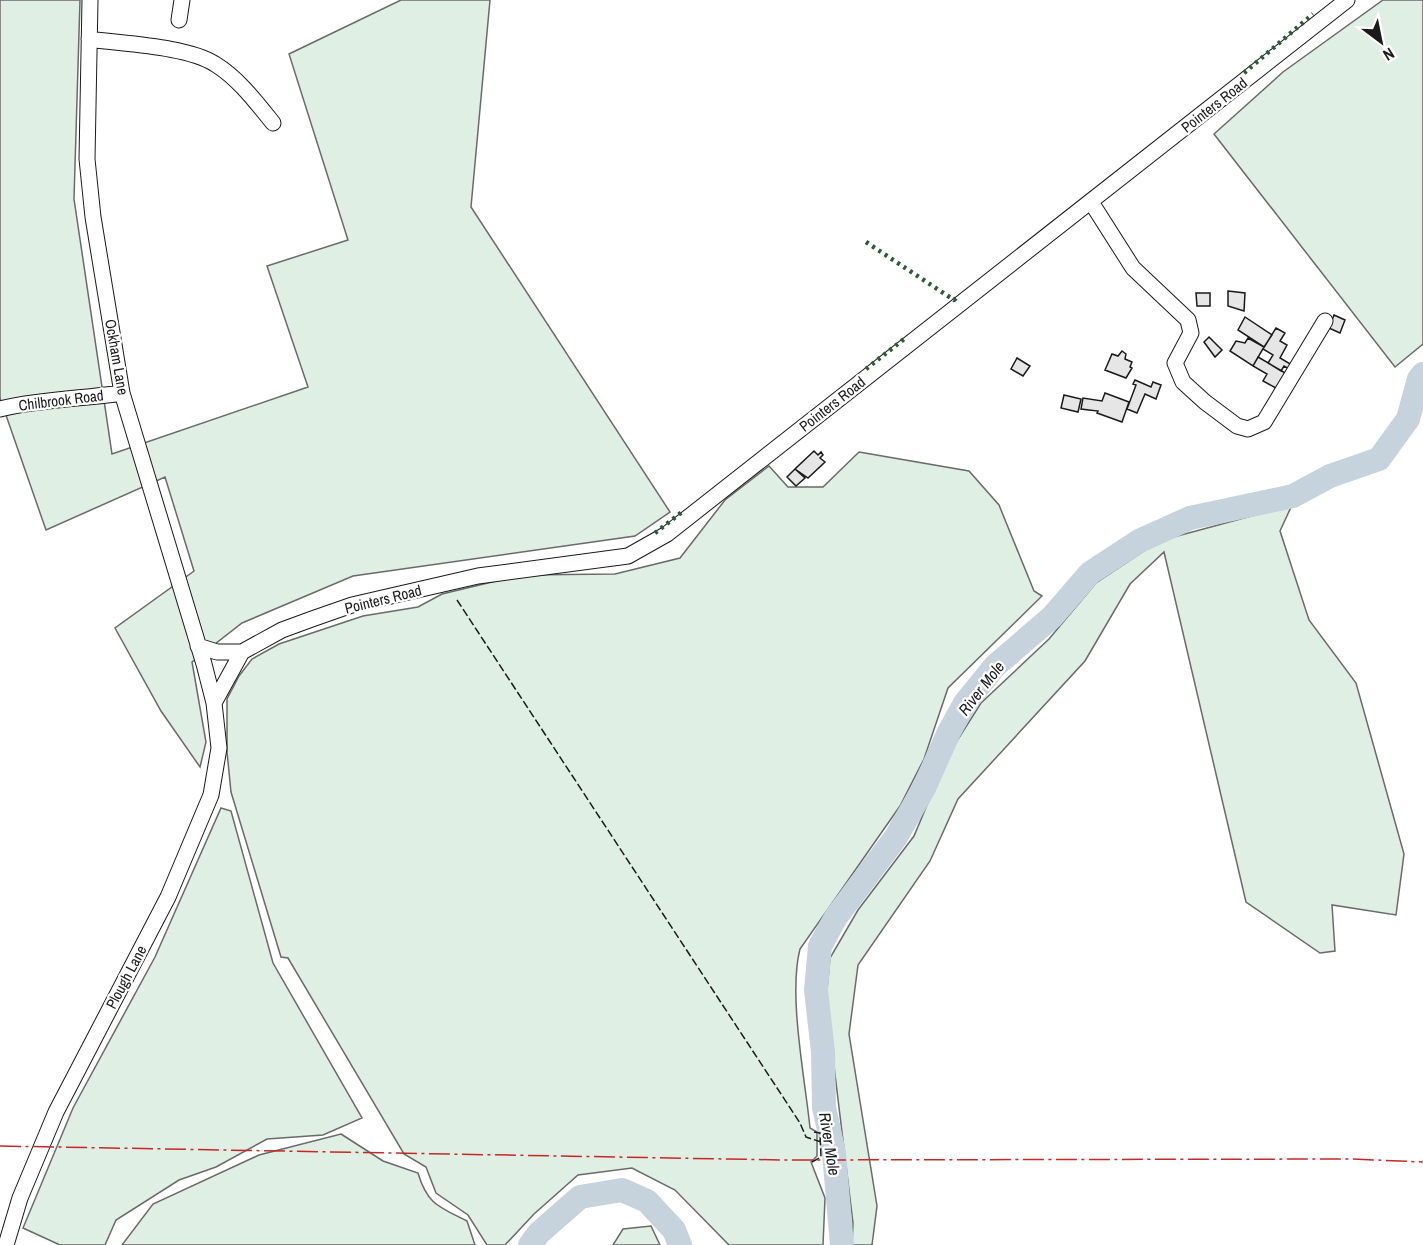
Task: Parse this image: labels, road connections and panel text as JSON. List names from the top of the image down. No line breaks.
{"streets":{"street":["Pointers Road","Ockham Lane","Chilbrook Road","Plough Lane"]},"crossings":[["Ockham Lane","Chilbrook Road"],["Ockham Lane","Plough Lane"]],"water":["River Mole"],"north":"bottom right"}
